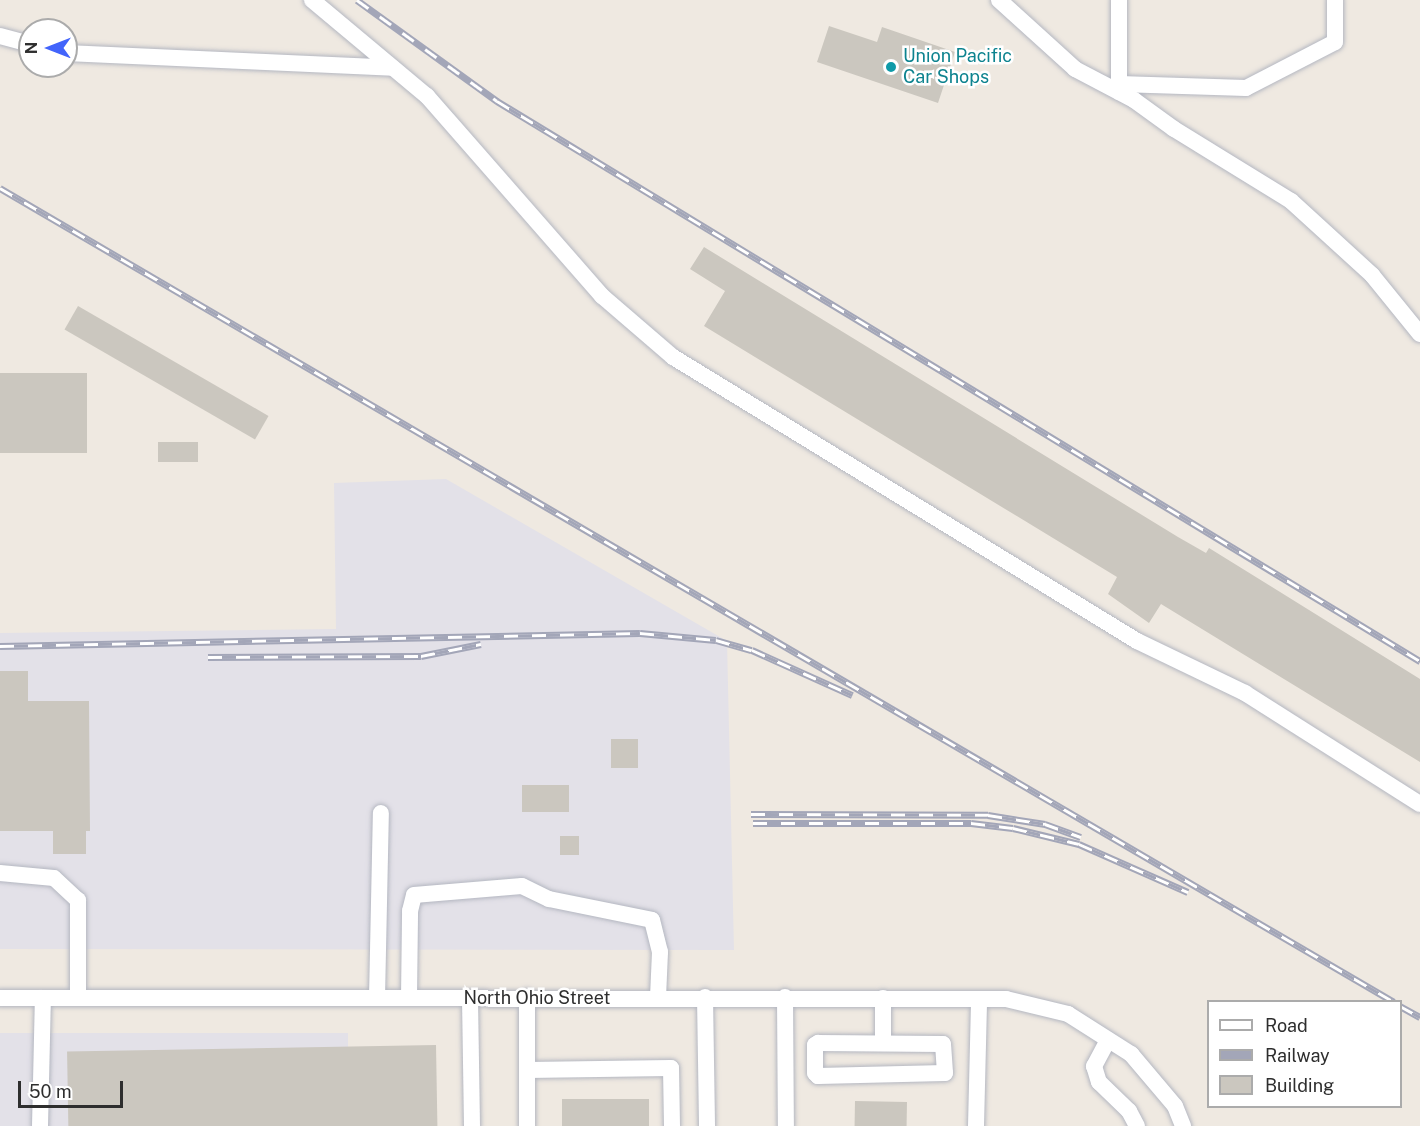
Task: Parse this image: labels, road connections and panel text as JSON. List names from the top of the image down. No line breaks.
{"streets":{"street":["North Ohio Street"]},"places":["Union Pacific Car Shops"],"legend":["Road","Railway","Building"],"scale_bar":"50 m","north":"left"}
